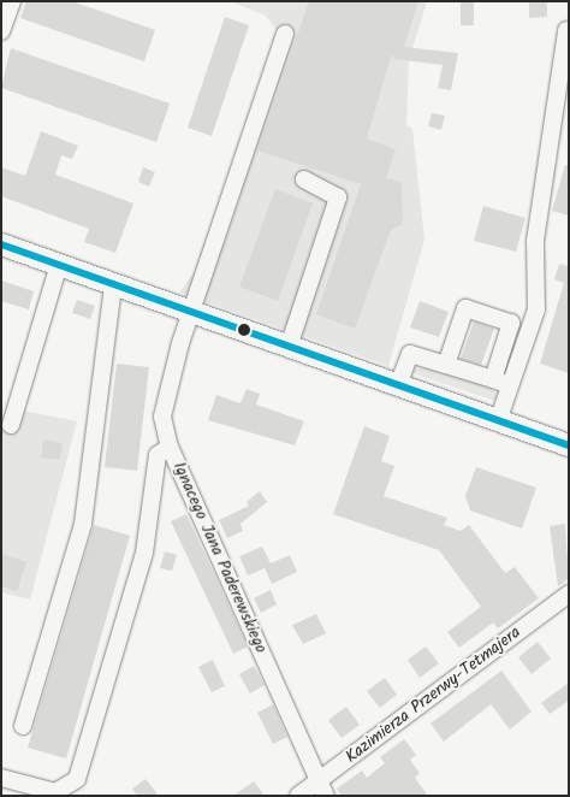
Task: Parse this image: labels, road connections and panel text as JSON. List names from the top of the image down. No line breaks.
{"streets":{"street":["Ignacego Jana Paderewskiego","Kazimierza Przerwy-Tetmajera"]},"crossings":[["Ignacego Jana Paderewskiego","Kazimierza Przerwy-Tetmajera"]]}
